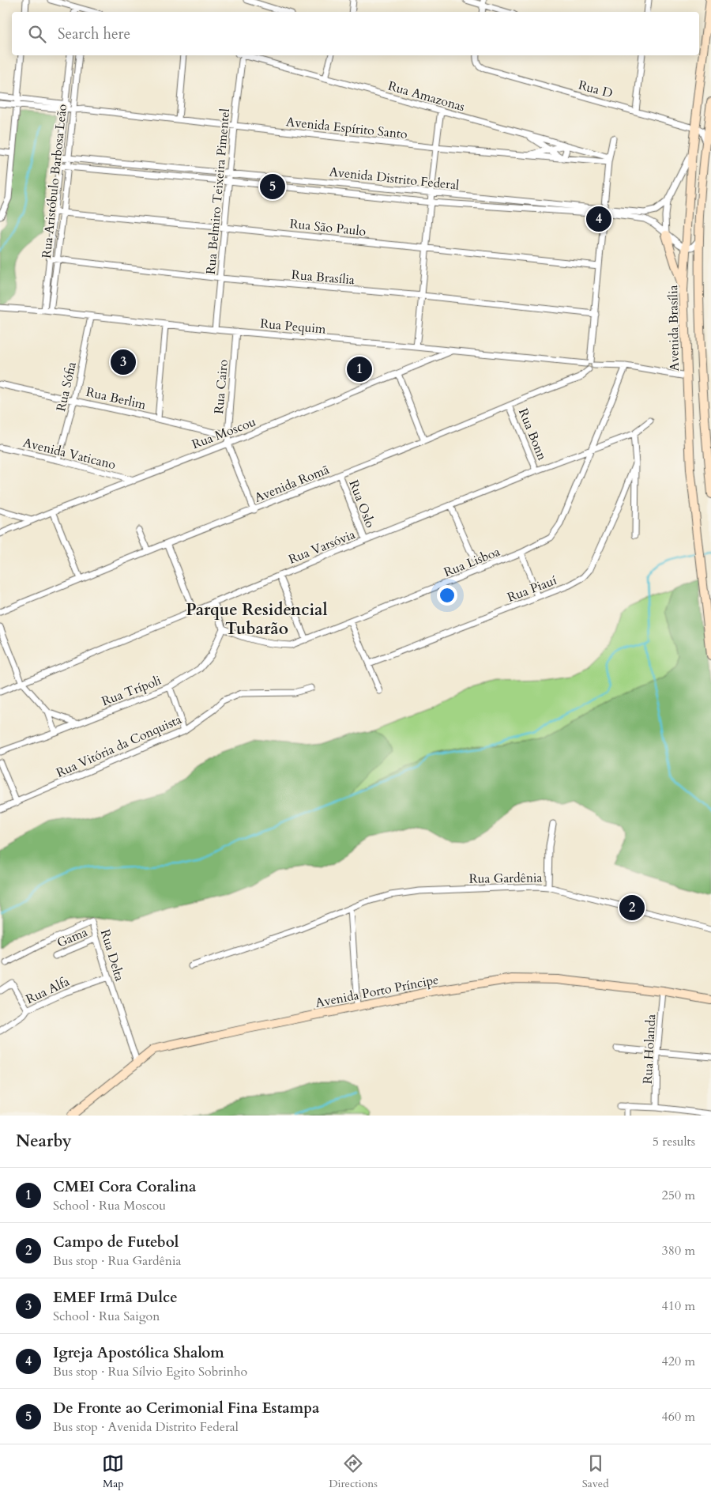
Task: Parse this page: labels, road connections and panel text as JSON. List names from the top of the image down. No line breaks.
{"streets":{"street":["Rua D","Rua Amazonas","Avenida Espírito Santo","Avenida Distrito Federal","Rua Aristóbulo Barbosa Leão","Rua Belmiro Teixeira Pimentel","Rua São Paulo","Rua Brasília","Rua Pequim","Avenida Brasília","Rua Sófia","Rua Cairo","Rua Berlim","Rua Moscou","Rua Bonn","Avenida Vaticano","Avenida Romã","Rua Oslo","Rua Varsóvia","Rua Lisboa","Rua Piauí","Rua Trípoli","Rua Vitória da Conquista","Rua Gardênia","Gama","Rua Delta","Rua Alfa","Avenida Porto Príncipe","Rua Holanda"]},"crossings":[["Rua D","Avenida Brasília"],["Rua Amazonas","Avenida Espírito Santo"],["Avenida Espírito Santo","Rua Aristóbulo Barbosa Leão"],["Avenida Espírito Santo","Rua Belmiro Teixeira Pimentel"],["Avenida Distrito Federal","Rua Aristóbulo Barbosa Leão"],["Avenida Distrito Federal","Rua Belmiro Teixeira Pimentel"],["Avenida Distrito Federal","Avenida Brasília"],["Rua Aristóbulo Barbosa Leão","Rua São Paulo"],["Rua Aristóbulo Barbosa Leão","Rua Brasília"],["Rua Aristóbulo Barbosa Leão","Rua Pequim"],["Rua Belmiro Teixeira Pimentel","Rua São Paulo"],["Rua Belmiro Teixeira Pimentel","Rua Brasília"],["Rua Belmiro Teixeira Pimentel","Rua Pequim"],["Rua Pequim","Avenida Brasília"],["Rua Pequim","Rua Sófia"],["Rua Pequim","Rua Cairo"],["Rua Pequim","Rua Moscou"],["Rua Pequim","Avenida Romã"],["Rua Pequim","Rua Lisboa"],["Rua Sófia","Rua Berlim"],["Rua Sófia","Avenida Vaticano"],["Rua Cairo","Rua Berlim"],["Rua Cairo","Rua Moscou"],["Rua Cairo","Avenida Romã"],["Rua Moscou","Avenida Vaticano"],["Rua Bonn","Avenida Romã"],["Rua Bonn","Rua Varsóvia"],["Avenida Romã","Rua Oslo"],["Rua Oslo","Rua Varsóvia"],["Rua Varsóvia","Rua Lisboa"],["Rua Lisboa","Rua Trípoli"],["Gama","Rua Delta"],["Rua Delta","Rua Alfa"],["Rua Delta","Avenida Porto Príncipe"],["Avenida Porto Príncipe","Rua Holanda"]],"districts":["Parque Residencial Tubarão"],"page":{"search":"Search here","pins":["5","4","3","1","2"],"heading":["Nearby","5 results"],"list":[{"mark":"1","name":"CMEI Cora Coralina","note":"School · Rua Moscou","value":"250 m"},{"mark":"2","name":"Campo de Futebol","note":"Bus stop · Rua Gardênia","value":"380 m"},{"mark":"3","name":"EMEF Irmã Dulce","note":"School · Rua Saigon","value":"410 m"},{"mark":"4","name":"Igreja Apostólica Shalom","note":"Bus stop · Rua Sílvio Egito Sobrinho","value":"420 m"},{"mark":"5","name":"De Fronte ao Cerimonial Fina Estampa","note":"Bus stop · Avenida Distrito Federal","value":"460 m"}],"nav":["Map","Directions","Saved"]}}
